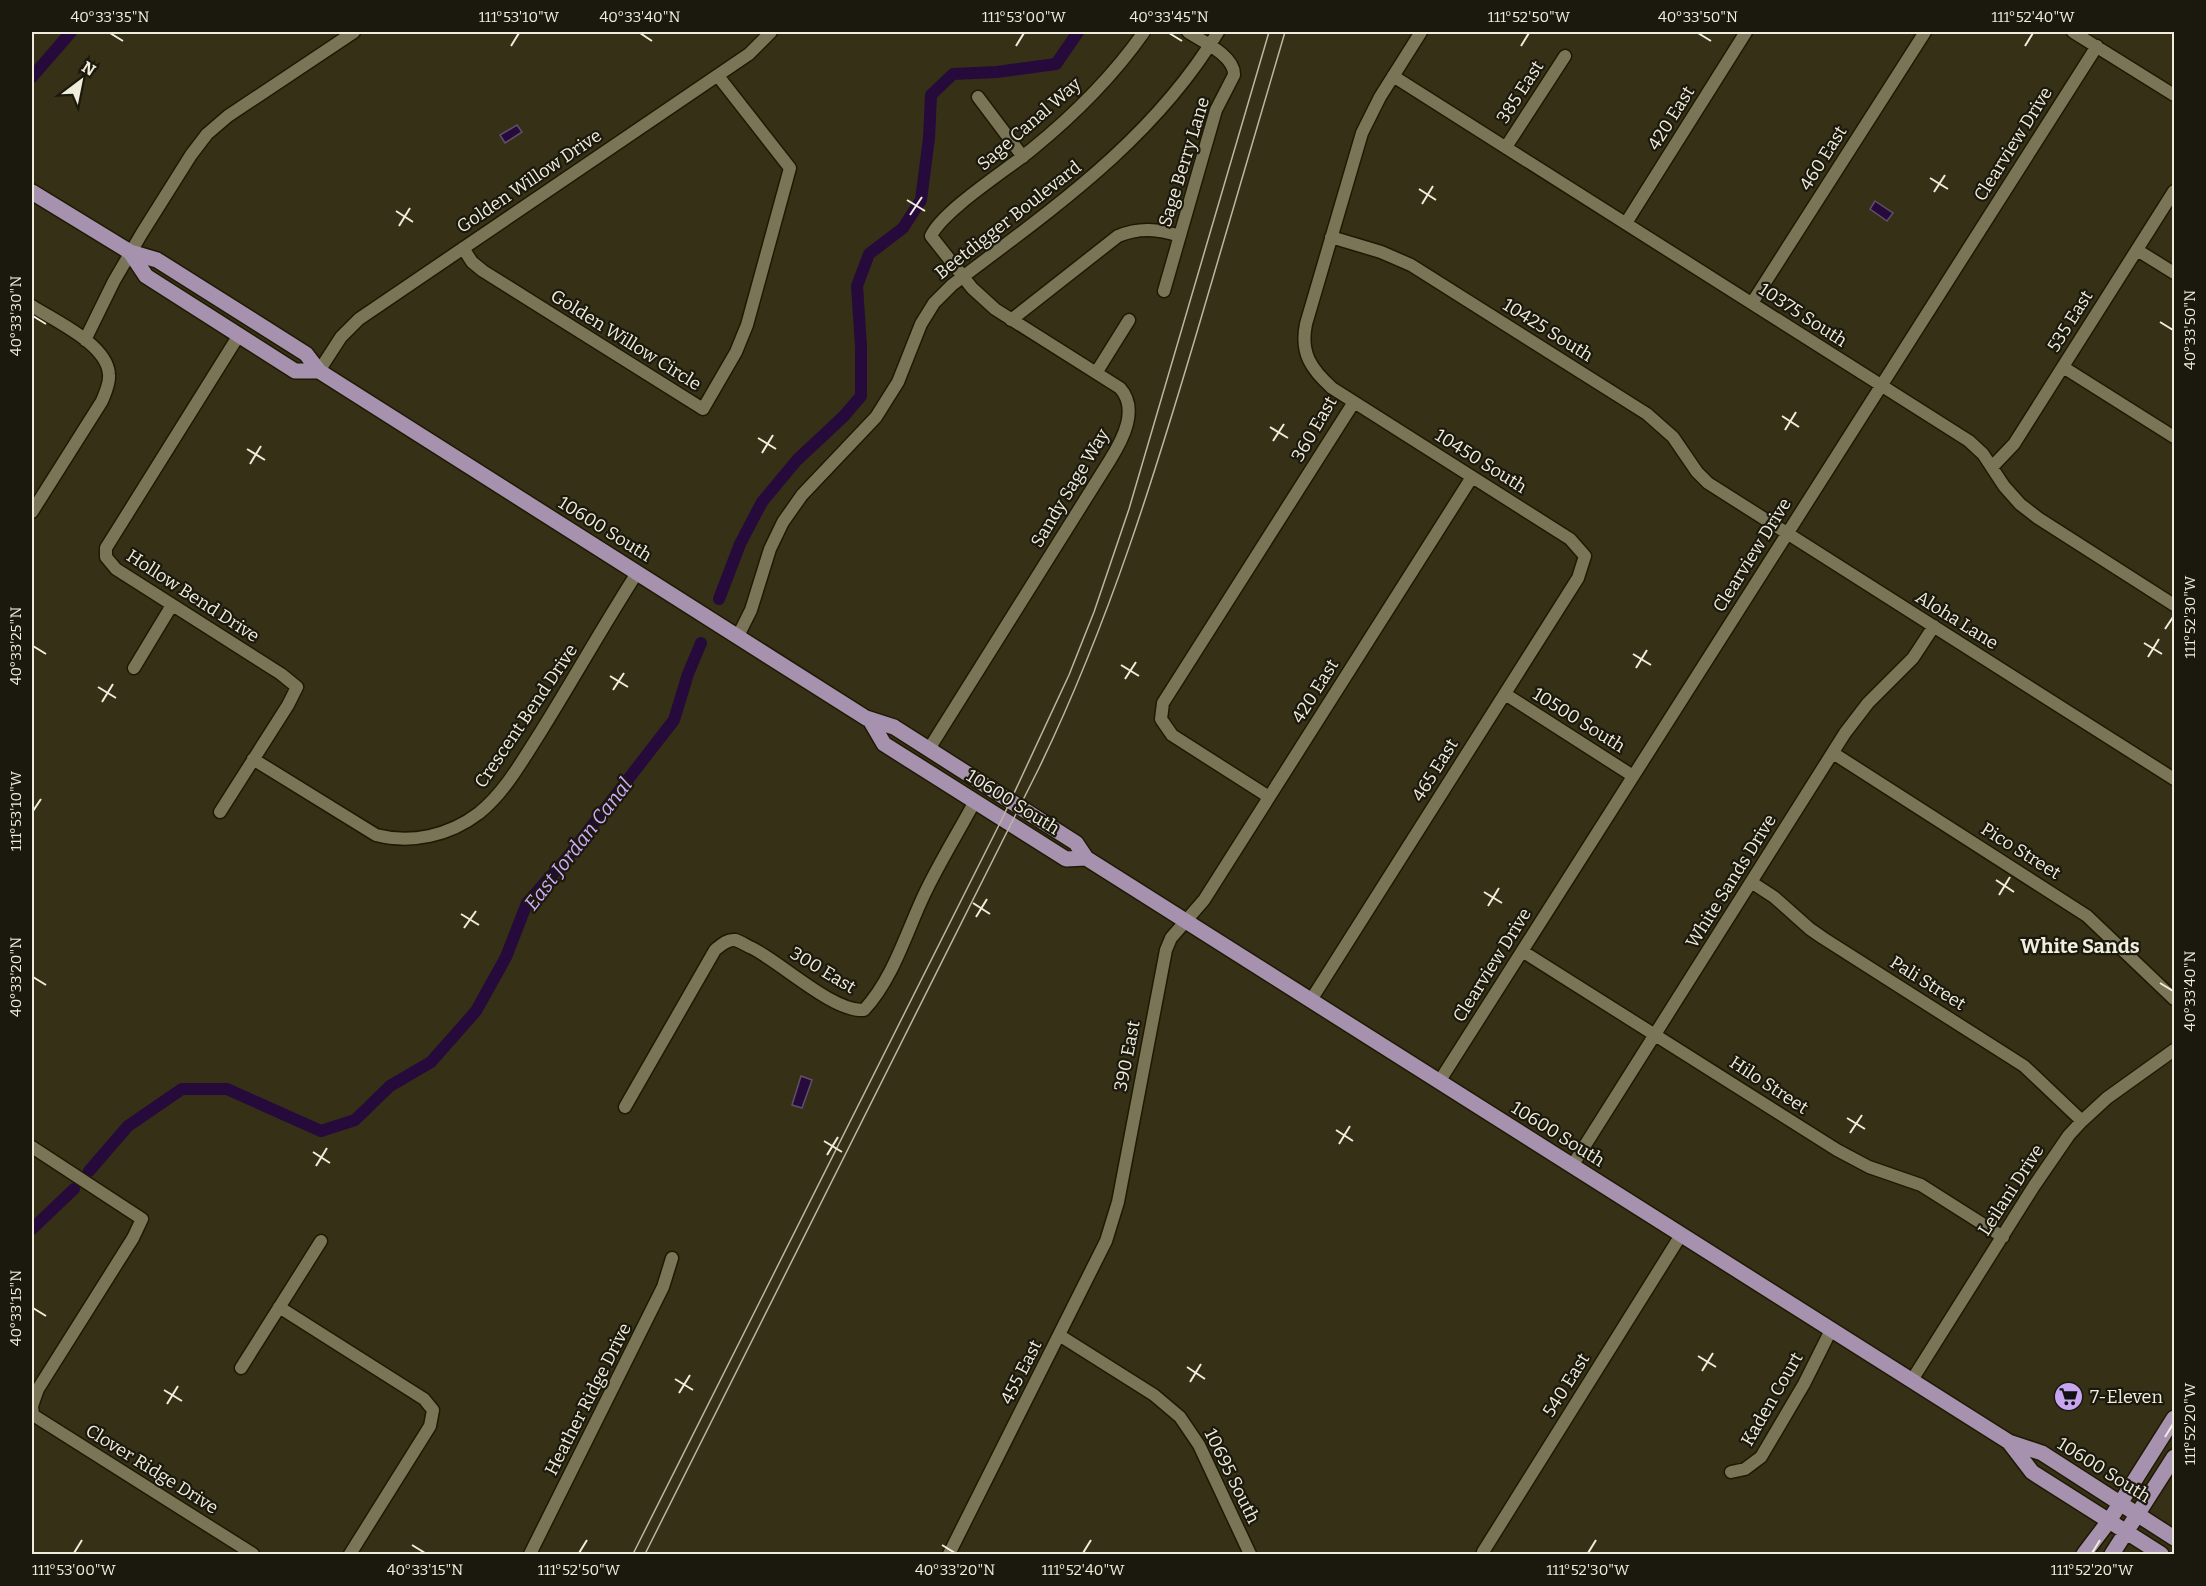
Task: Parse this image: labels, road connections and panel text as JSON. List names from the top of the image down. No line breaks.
{"streets":{"main road":["10600 South"],"street":["385 East","420 East","Sage Canal Way","Clearview Drive","460 East","Sage Berry Lane","Golden Willow Drive","Beetdigger Boulevard","10375 South","535 East","10425 South","Golden Willow Circle","360 East","10450 South","Sandy Sage Way","Hollow Bend Drive","Aloha Lane","Crescent Bend Drive","10500 South","465 East","Pico Street","White Sands Drive","300 East","Pali Street","390 East","Hilo Street","Leilani Drive","455 East","540 East","Heather Ridge Drive","Kaden Court","Clover Ridge Drive","10695 South"]},"crossings":[["385 East","10375 South"],["420 East","10375 South"],["420 East","360 East"],["420 East","10450 South"],["420 East","10600 South"],["420 East","390 East"],["Sage Canal Way","Sandy Sage Way"],["Clearview Drive","10375 South"],["Clearview Drive","10600 South"],["Clearview Drive","Aloha Lane"],["Clearview Drive","10500 South"],["Clearview Drive","Hilo Street"],["460 East","10375 South"],["Sage Berry Lane","Beetdigger Boulevard"],["Golden Willow Drive","Golden Willow Circle"],["Golden Willow Drive","10600 South"],["Beetdigger Boulevard","Sandy Sage Way"],["Beetdigger Boulevard","10600 South"],["10375 South","535 East"],["10375 South","360 East"],["10425 South","360 East"],["10425 South","Aloha Lane"],["360 East","10450 South"],["10450 South","465 East"],["Sandy Sage Way","10600 South"],["10600 South","Hollow Bend Drive"],["10600 South","Crescent Bend Drive"],["10600 South","465 East"],["10600 South","White Sands Drive"],["10600 South","300 East"],["10600 South","390 East"],["10600 South","Leilani Drive"],["10600 South","540 East"],["10600 South","Kaden Court"],["Hollow Bend Drive","Crescent Bend Drive"],["Aloha Lane","White Sands Drive"],["10500 South","465 East"],["Pico Street","White Sands Drive"],["White Sands Drive","Pali Street"],["White Sands Drive","Hilo Street"],["Pali Street","Leilani Drive"],["390 East","455 East"],["Hilo Street","Leilani Drive"],["455 East","10695 South"]],"districts":["White Sands"],"water":["East Jordan Canal"],"places":{"supermarket":["7-Eleven"]},"north":"top right","coordinates":["40°33'35\"N","111°53'10\"W","40°33'40\"N","111°53'00\"W","40°33'45\"N","111°52'50\"W","40°33'50\"N","111°52'40\"W","40°33'30\"N","111°52'30\"W","40°33'25\"N","40°33'20\"N","40°33'15\"N","111°52'20\"W"]}
